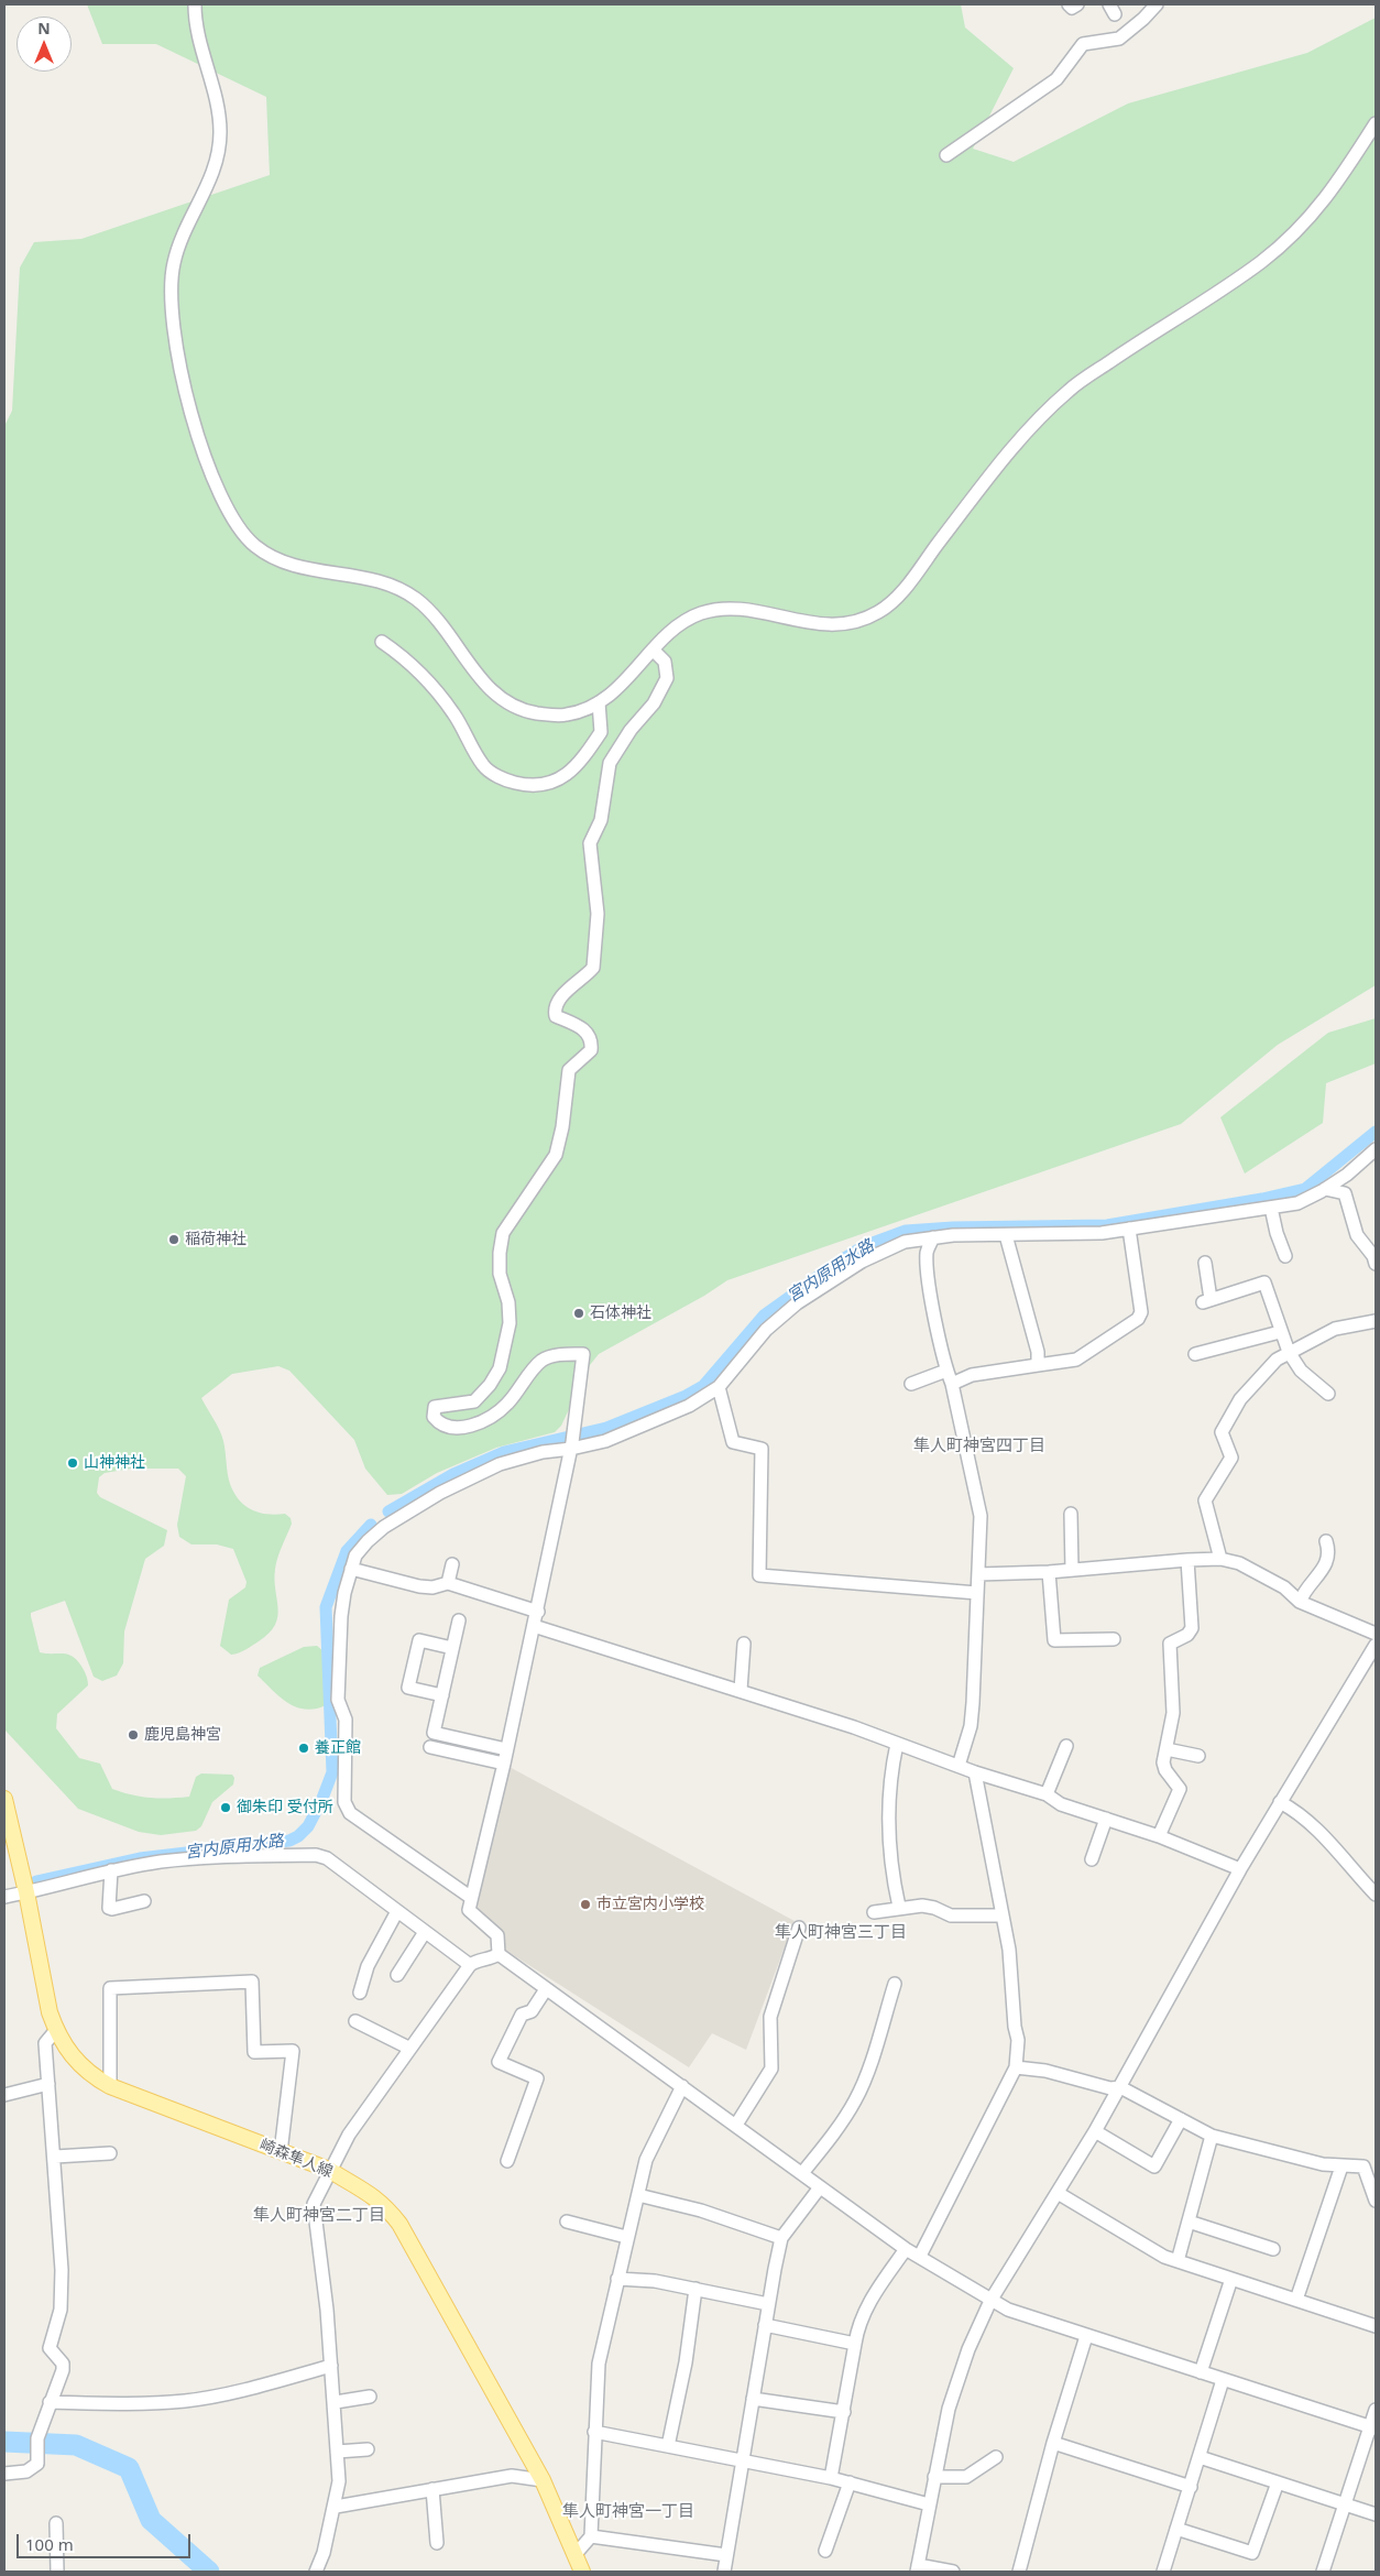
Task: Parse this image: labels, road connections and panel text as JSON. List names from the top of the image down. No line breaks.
{"streets":{"main road":["崎森隼人線"]},"districts":["隼人町神宮四丁目","隼人町神宮三丁目","隼人町神宮二丁目","隼人町神宮一丁目"],"water":["宮内原用水路"],"places":["稲荷神社","石体神社","山神神社","鹿児島神宮","養正館","御朱印 受付所","市立宮内小学校"],"scale_bar":"100 m","north":"top"}
